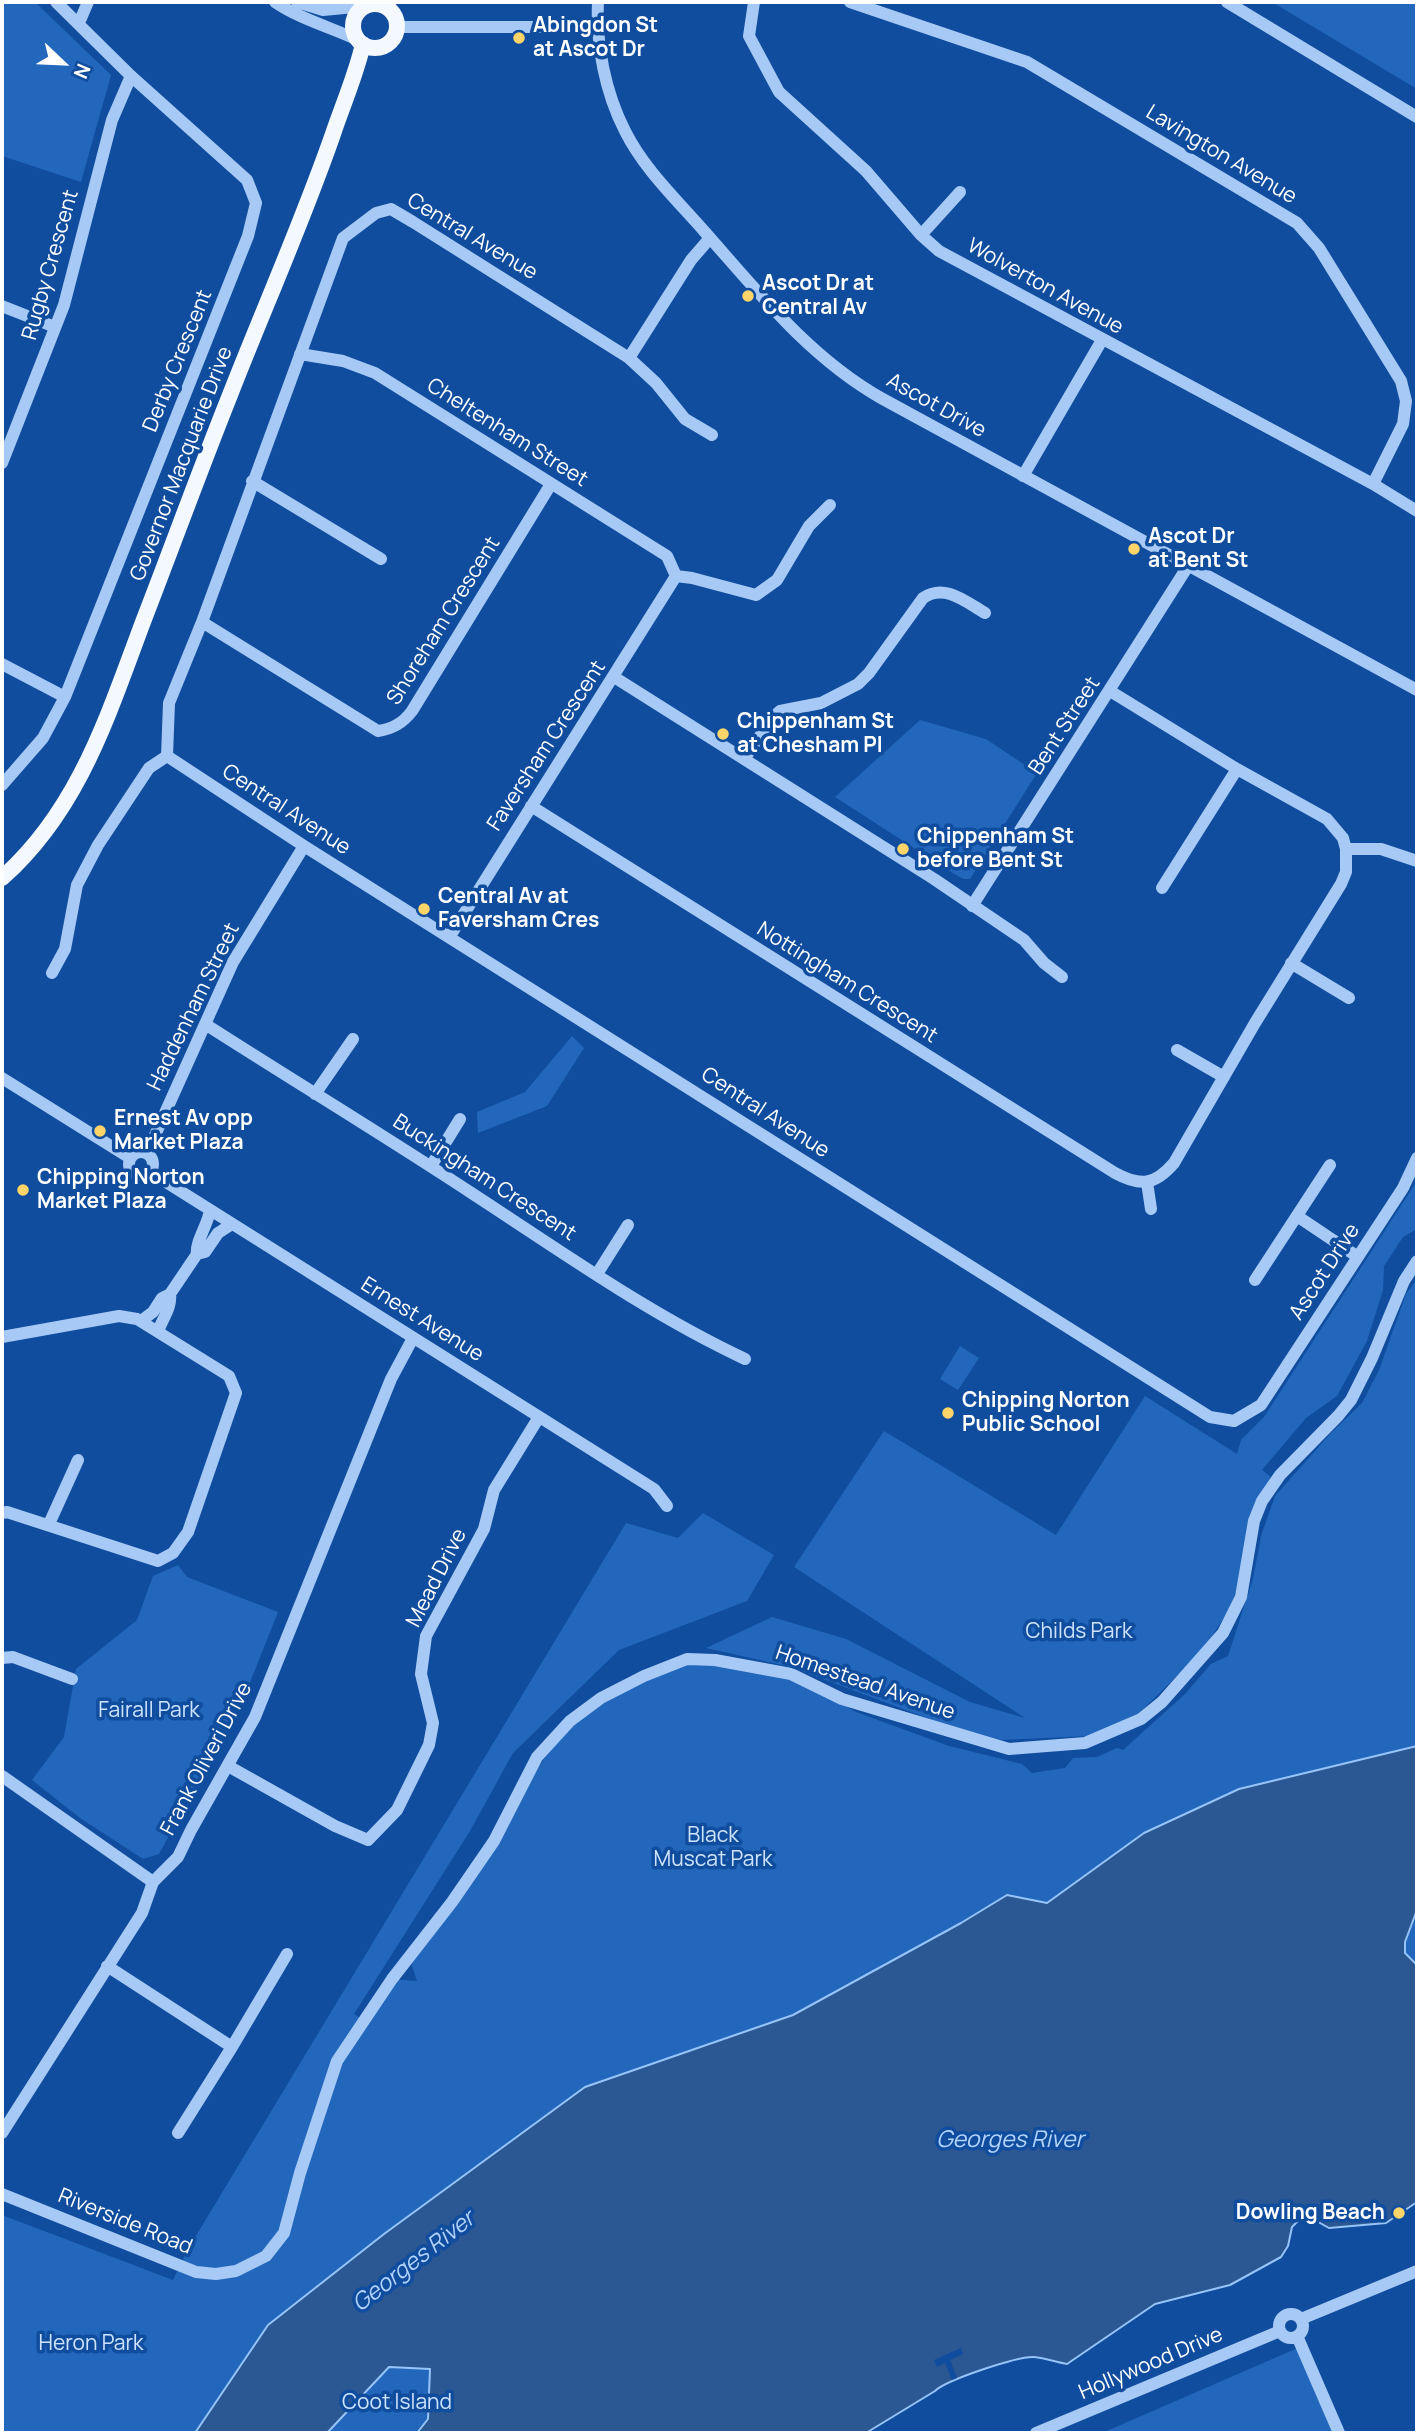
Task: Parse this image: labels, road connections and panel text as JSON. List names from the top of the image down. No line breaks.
{"streets":{"main road":["Governor Macquarie Drive"],"street":["Lavington Avenue","Central Avenue","Rugby Crescent","Wolverton Avenue","Derby Crescent","Ascot Drive","Cheltenham Street","Shoreham Crescent","Bent Street","Faversham Crescent","Nottingham Crescent","Haddenham Street","Buckingham Crescent","Ernest Avenue","Mead Drive","Homestead Avenue","Frank Oliveri Drive","Riverside Road","Hollywood Drive"]},"crossings":[["Lavington Avenue","Wolverton Avenue"],["Central Avenue","Ascot Drive"],["Central Avenue","Cheltenham Street"],["Central Avenue","Shoreham Crescent"],["Central Avenue","Faversham Crescent"],["Central Avenue","Haddenham Street"],["Rugby Crescent","Derby Crescent"],["Ascot Drive","Bent Street"],["Cheltenham Street","Shoreham Crescent"],["Cheltenham Street","Faversham Crescent"],["Faversham Crescent","Nottingham Crescent"],["Haddenham Street","Buckingham Crescent"],["Haddenham Street","Ernest Avenue"],["Ernest Avenue","Mead Drive"],["Ernest Avenue","Frank Oliveri Drive"],["Mead Drive","Frank Oliveri Drive"],["Homestead Avenue","Riverside Road"]],"water":["Georges River"],"parks":["Childs Park","Fairall Park","Black Muscat Park","Heron Park","Coot Island"],"places":["Abingdon St at Ascot Dr","Ascot Dr at Central Av","Ascot Dr at Bent St","Chippenham St at Chesham Pl","Chippenham St before Bent St","Central Av at Faversham Cres","Ernest Av opp Market Plaza","Chipping Norton Market Plaza","Chipping Norton Public School","Dowling Beach"],"north":"bottom right"}
